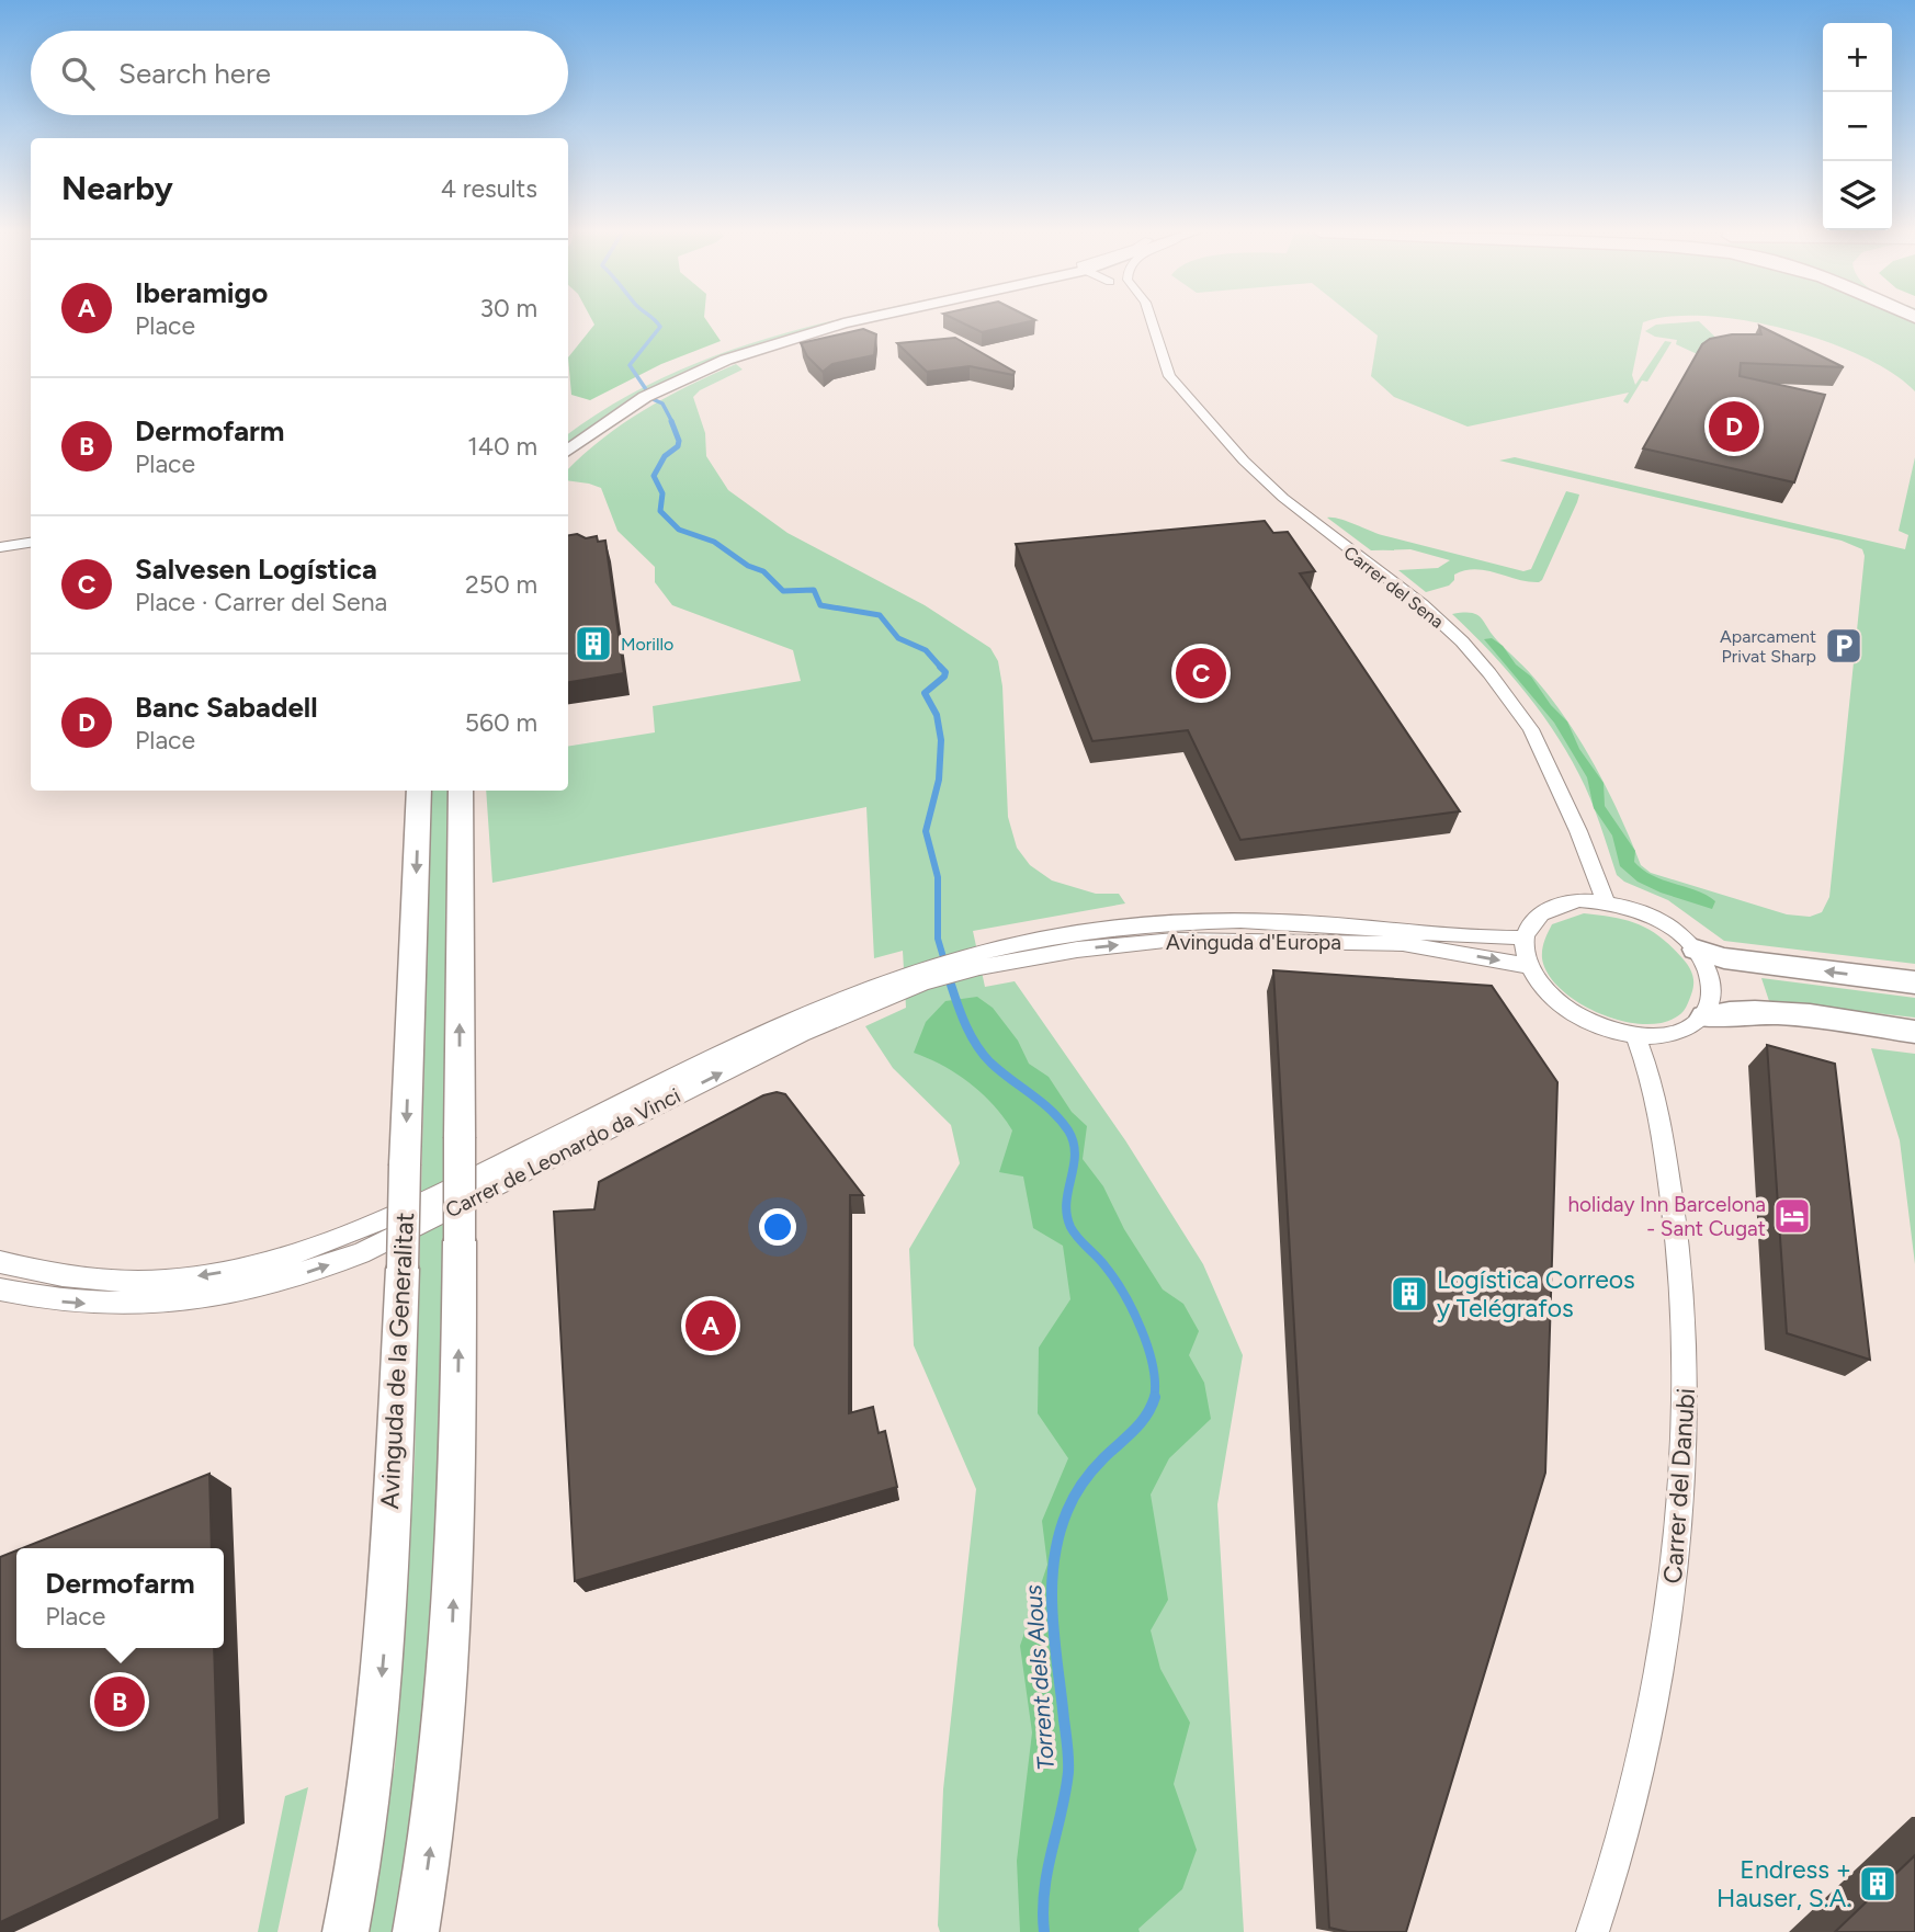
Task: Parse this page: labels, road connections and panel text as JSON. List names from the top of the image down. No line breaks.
{"streets":{"street":["Carrer del Sena","Avinguda d'Europa","Carrer de Leonardo da Vinci","Avinguda de la Generalitat","Carrer del Danubi"]},"crossings":[["Carrer del Sena","Avinguda d'Europa"],["Carrer del Sena","Carrer del Danubi"],["Avinguda d'Europa","Carrer de Leonardo da Vinci"],["Avinguda d'Europa","Carrer del Danubi"]],"water":["Torrent dels Alous"],"places":{"building":["Morillo","Logística Correos y Telégrafos","Endress + Hauser, S.A."],"parking":["Aparcament Privat Sharp"],"hotel":["holiday Inn Barcelona - Sant Cugat"]},"page":{"map_buttons":["+","−"],"search":"Search here","heading":["Nearby","4 results"],"list":[{"mark":"A","name":"Iberamigo","note":"Place","value":"30 m"},{"mark":"B","name":"Dermofarm","note":"Place","value":"140 m"},{"mark":"C","name":"Salvesen Logística","note":"Place · Carrer del Sena","value":"250 m"},{"mark":"D","name":"Banc Sabadell","note":"Place","value":"560 m"}],"pins":["D","C","A","B"],"popup":["Dermofarm","Place"]}}
